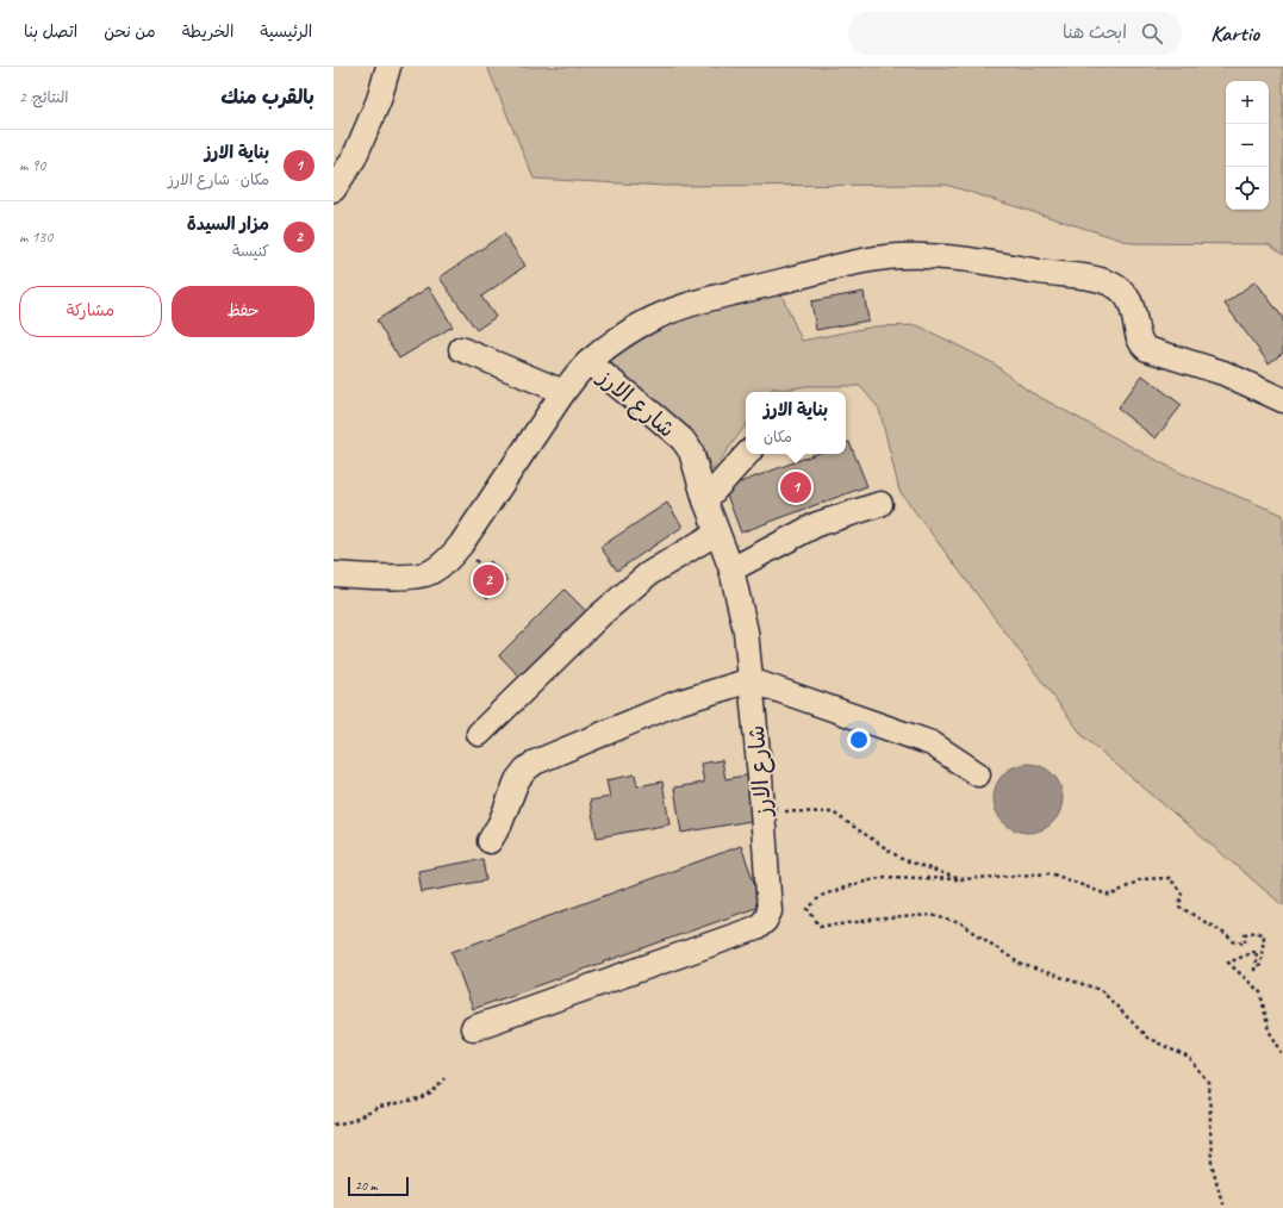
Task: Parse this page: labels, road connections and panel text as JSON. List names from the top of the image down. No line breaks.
{"streets":{"street":["شارع الارز"]},"scale_bar":"20 m","page":{"header":"Kartio","search":"ابحث هنا","nav":["الرئيسية","الخريطة","من نحن","اتصل بنا"],"heading":["بالقرب منك","النتائج: 2"],"map_buttons":["+","−"],"list":[{"mark":"1","name":"بناية الارز","note":"مكان · شارع الارز","value":"90 m"},{"mark":"2","name":"مزار السيدة","note":"كنيسة","value":"130 m"}],"buttons":["حفظ","مشاركة"],"popup":["بناية الارز","مكان"],"pins":["1","2"],"scale":"20 m"}}
